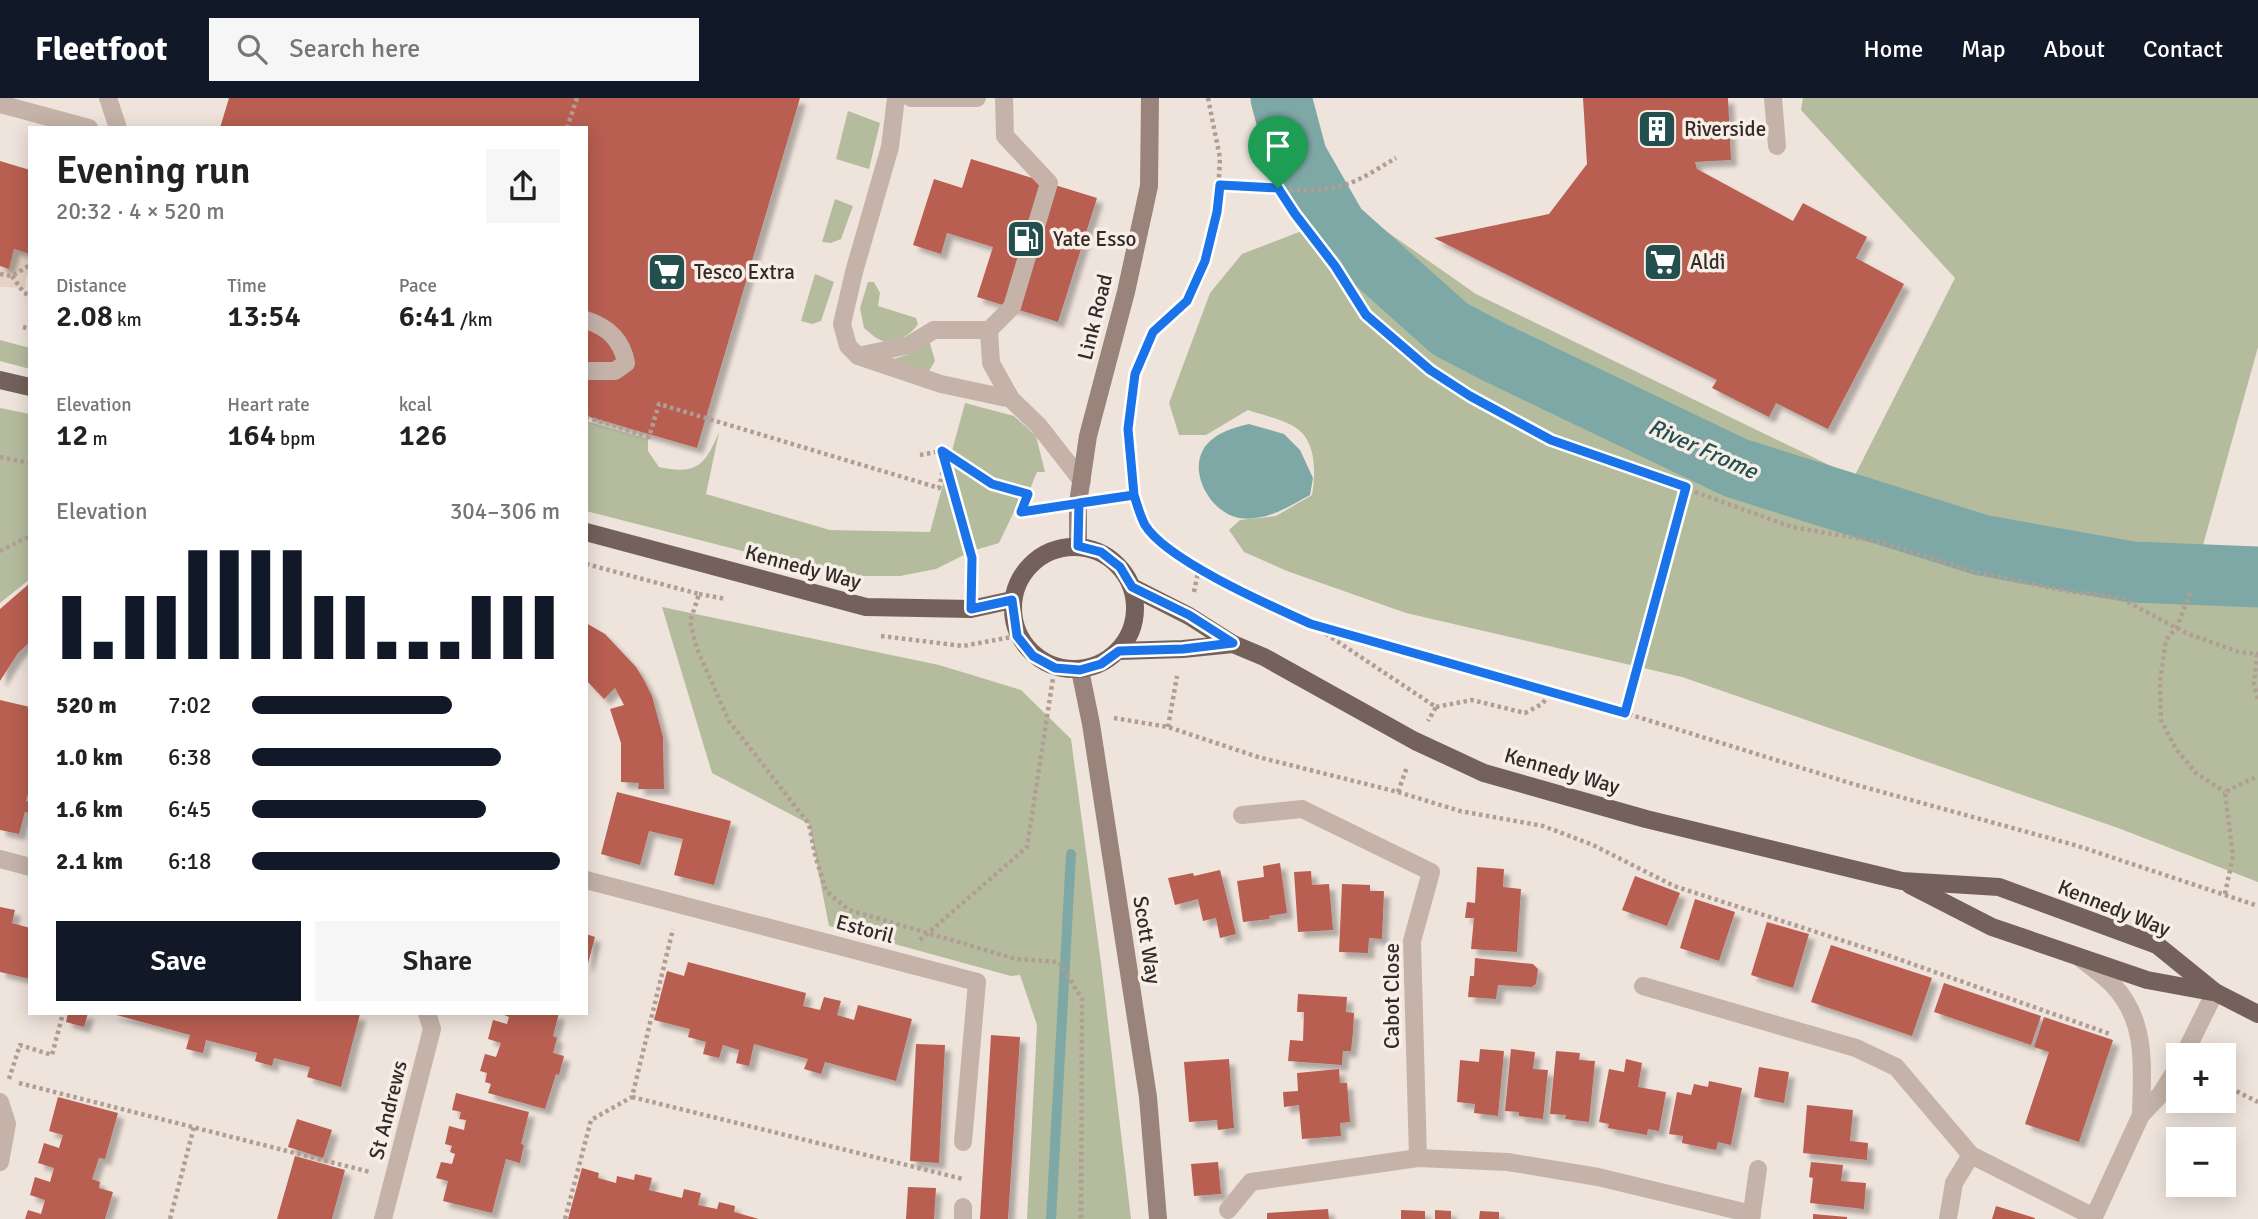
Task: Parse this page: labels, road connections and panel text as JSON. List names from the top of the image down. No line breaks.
{"streets":{"main road":["Kennedy Way"],"street":["Link Road","Estoril","Scott Way","Cabot Close","St Andrews"]},"crossings":[["Link Road","Kennedy Way"],["Link Road","Scott Way"],["Kennedy Way","Scott Way"]],"water":["River Frome"],"places":{"building":["Riverside"],"fuel station":["Yate Esso"],"supermarket":["Aldi","Tesco Extra"]},"page":{"header":"Fleetfoot","search":"Search here","nav":["Home","Map","About","Contact"],"heading":["Evening run","20:32 · 4 × 520 m"],"stats":[["Distance","2.08 km"],["Time","13:54"],["Pace","6:41 /km"],["Elevation","12 m"],["Heart rate","164 bpm"],["kcal","126"]],"chart":["Elevation","304–306 m"],"list":[{"name":"520 m","note":"7:02"},{"name":"1.0 km","note":"6:38"},{"name":"1.6 km","note":"6:45"},{"name":"2.1 km","note":"6:18"}],"buttons":["Save","Share"],"map_buttons":["+","−"]}}
